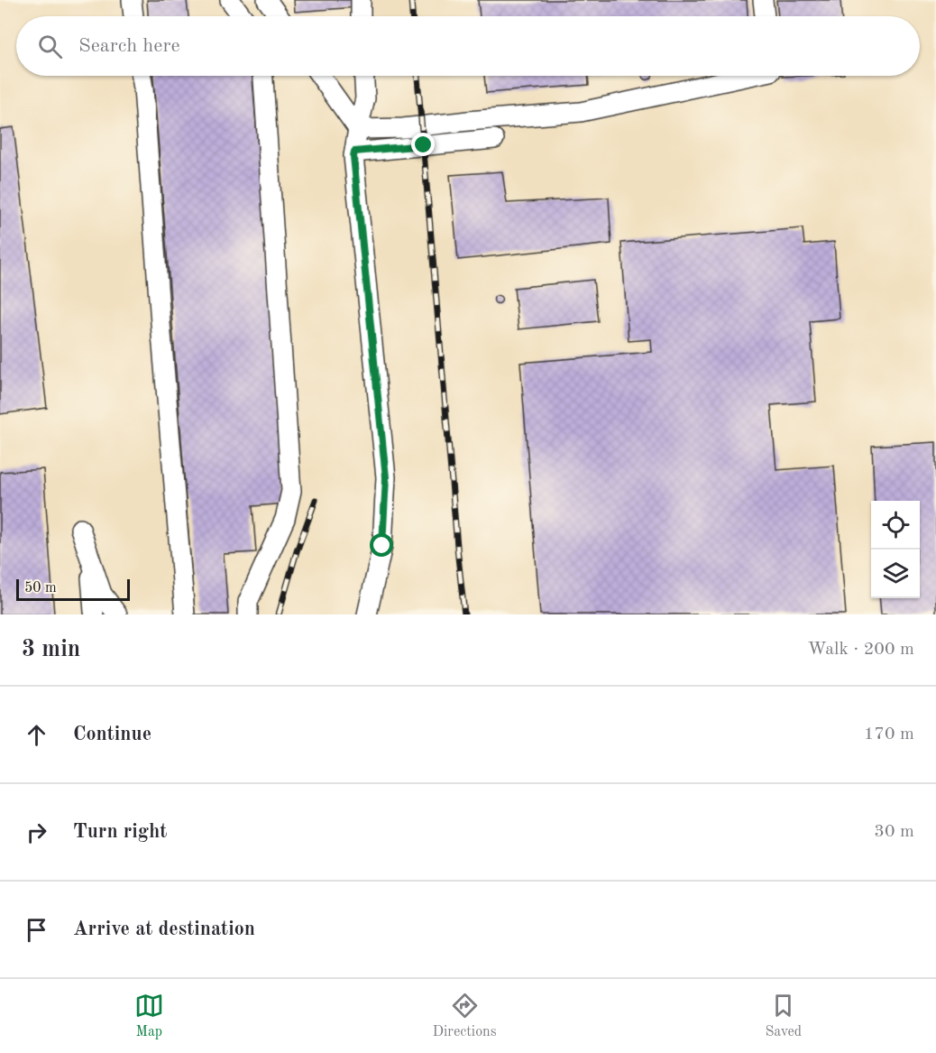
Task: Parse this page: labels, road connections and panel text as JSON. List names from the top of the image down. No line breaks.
{"scale_bar":"50 m","page":{"search":"Search here","scale":"50 m","heading":["3 min","Walk · 200 m"],"list":[["Continue","170 m"],["Turn right","30 m"],"Arrive at destination"],"nav":["Map","Directions","Saved"]}}
